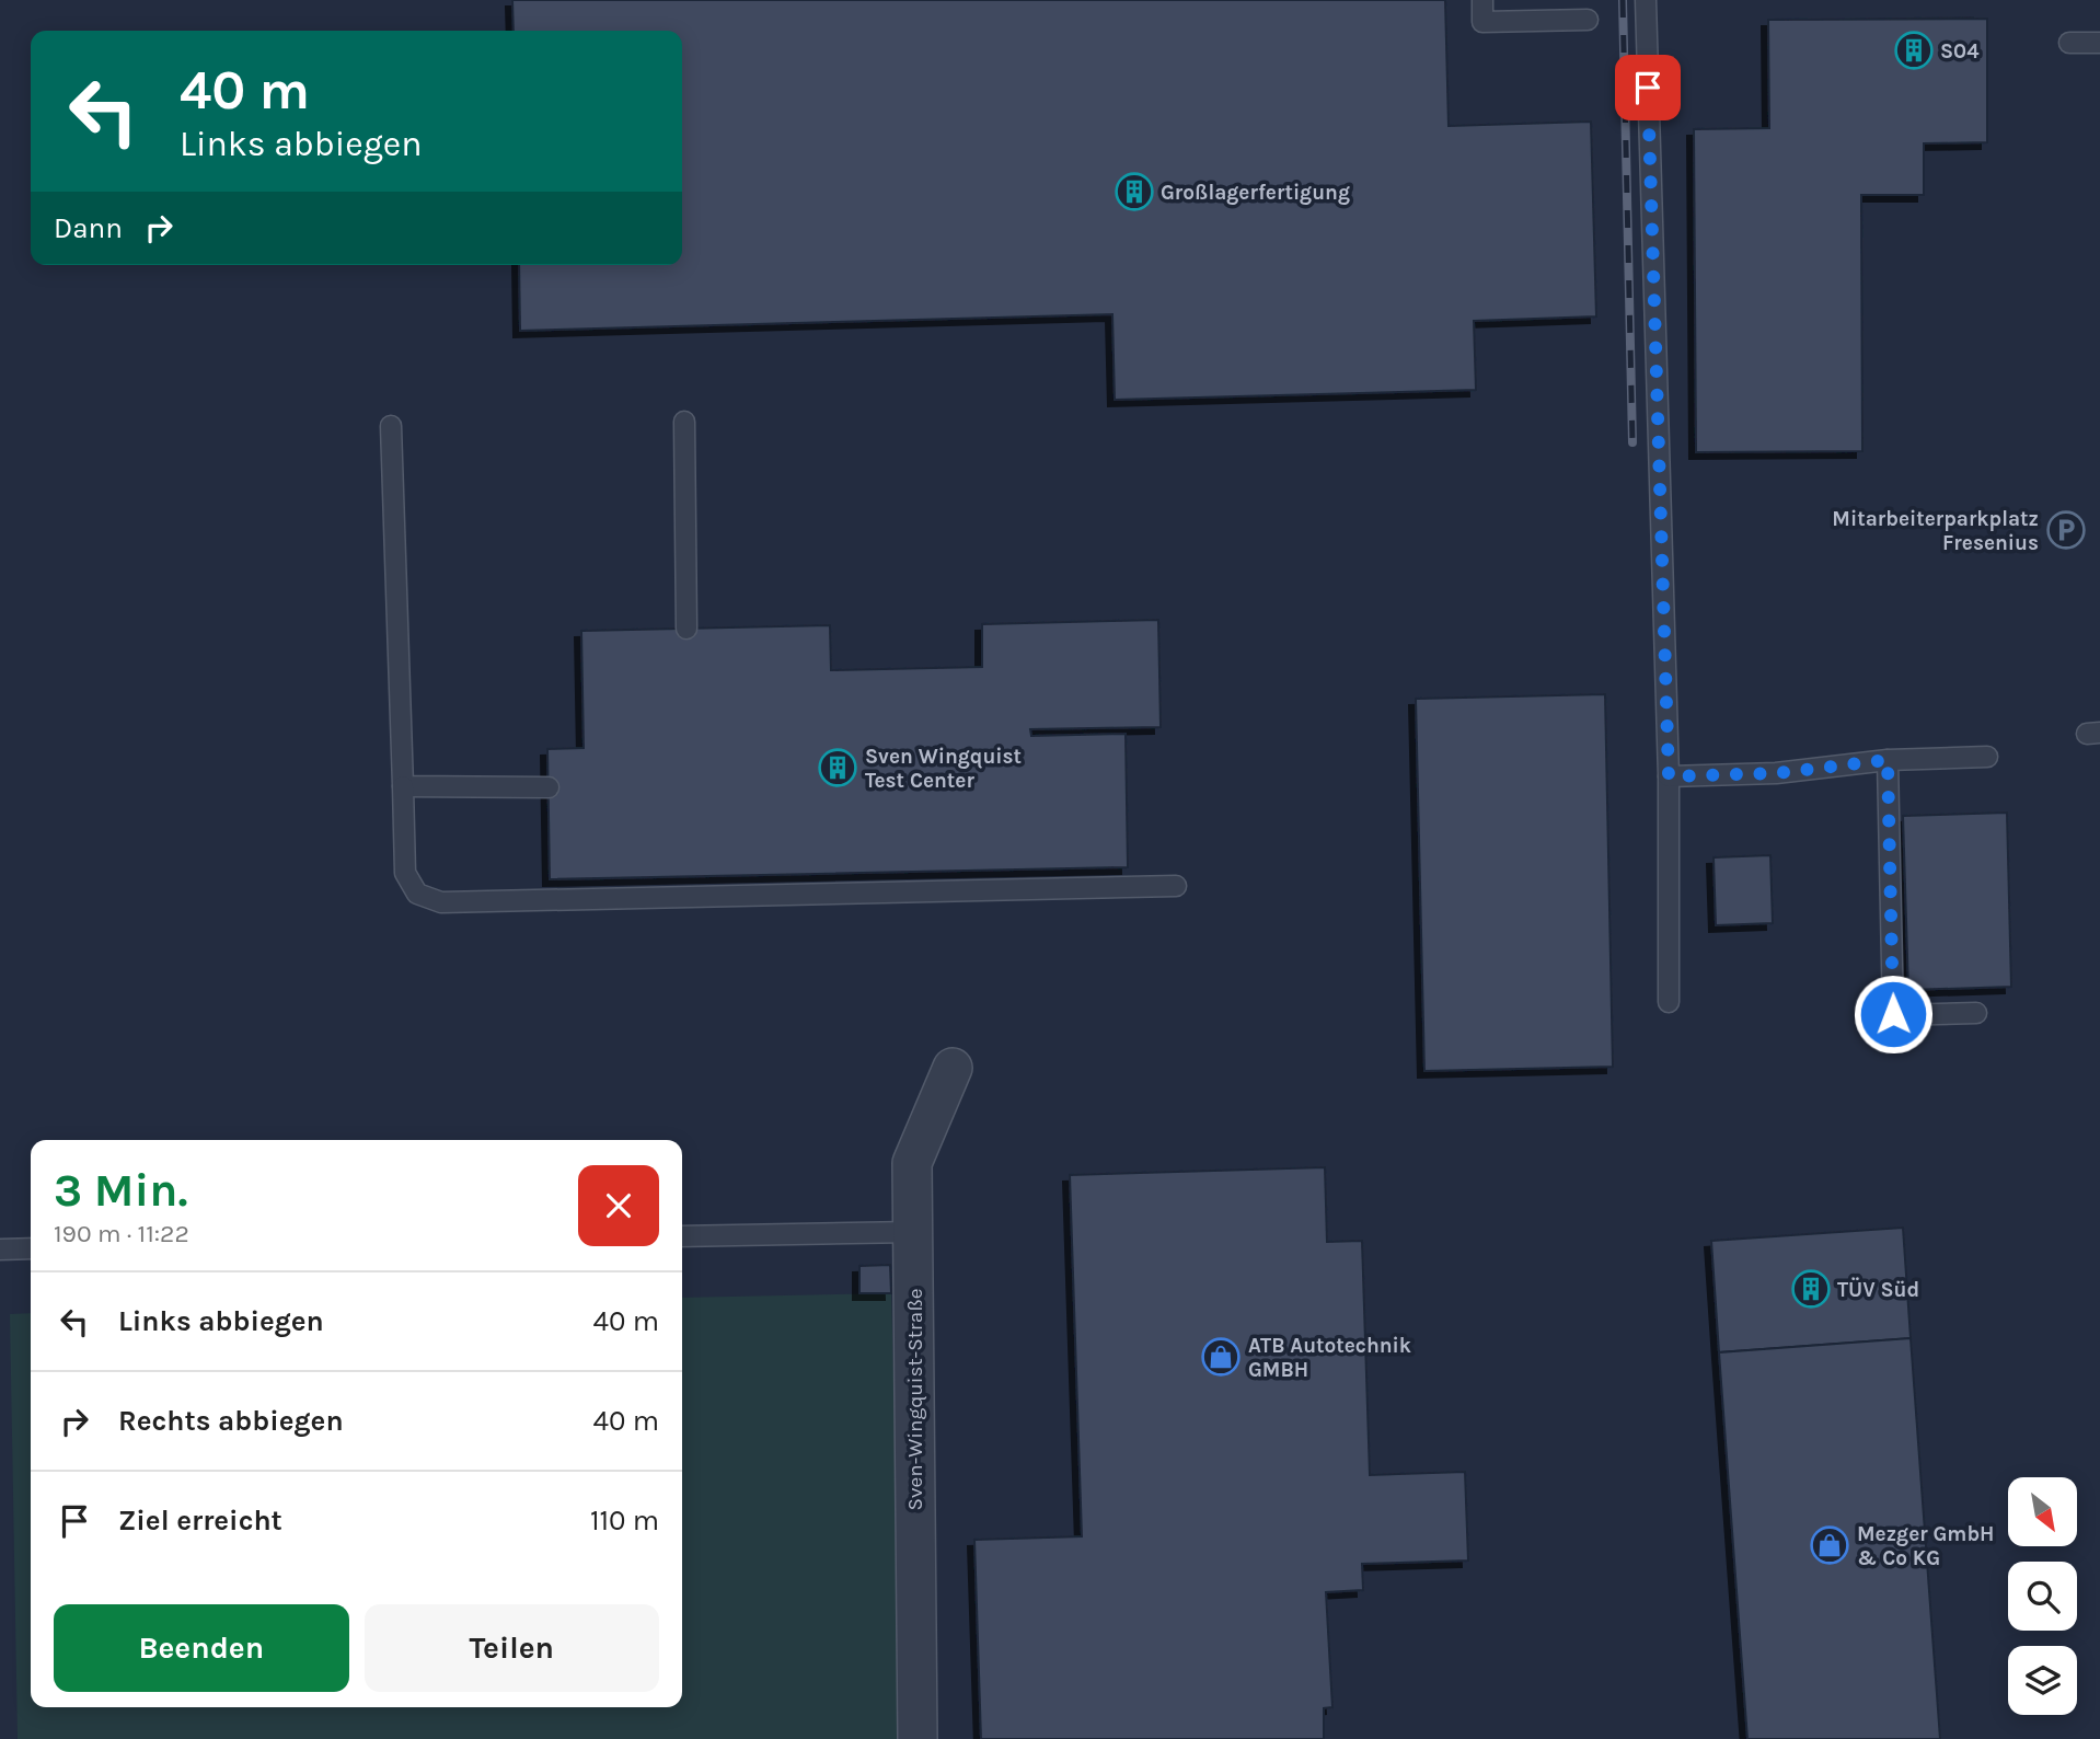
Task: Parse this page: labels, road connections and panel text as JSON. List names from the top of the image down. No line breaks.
{"streets":{"street":["Sven-Wingquist-Straße"]},"places":{"building":["S04","Großlagerfertigung","Sven Wingquist Test Center","TÜV Süd"],"parking":["Mitarbeiterparkplatz Fresenius"],"shop":["ATB Autotechnik GMBH","Mezger GmbH & Co KG"]},"north":"bottom right","page":{"turn":["40 m","Links abbiegen"],"then":"Dann","heading":["3 Min.","190 m · 11:22"],"list":[{"name":"Links abbiegen","value":"40 m"},{"name":"Rechts abbiegen","value":"40 m"},{"name":"Ziel erreicht","value":"110 m"}],"buttons":["Beenden","Teilen"]}}
